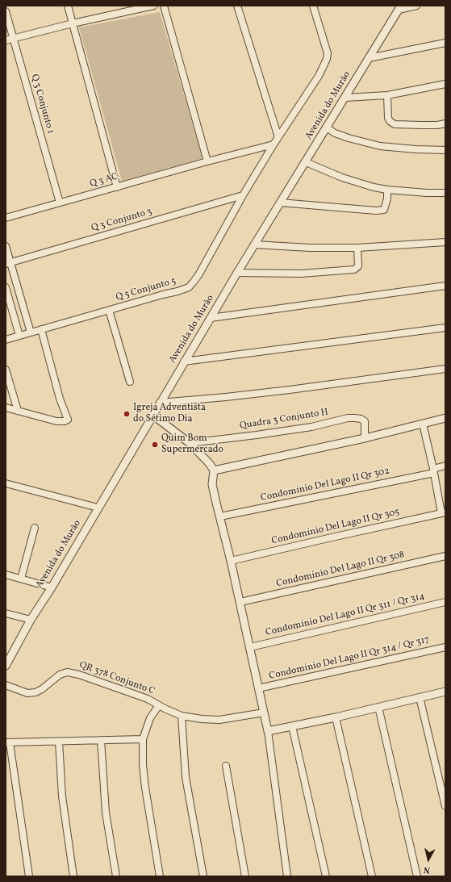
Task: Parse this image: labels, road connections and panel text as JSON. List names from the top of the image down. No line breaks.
{"streets":{"street":["Q 3 Conjunto 1","Avenida do Murão","Q 3 AC","Q 3 Conjunto 3","Q 5 Conjunto 5","Quadra 3 Conjunto H","Condomínio Del Lago II Qr 302","Condomínio Del Lago II Qr 305","Condomínio Del Lago II Qr 308","Condomínio Del Lago II Qr 311 / Qr 314","Condomínio Del Lago II Qr 314 / Qr 317","QR 378 Conjunto C"]},"crossings":[["Q 3 Conjunto 1","Q 3 AC"],["Q 3 AC","Q 5 Conjunto 5"],["Q 3 Conjunto 3","Q 5 Conjunto 5"]],"places":["Igreja Adventista do Sétimo Dia","Quim Bom Supermercado"],"north":"bottom"}
